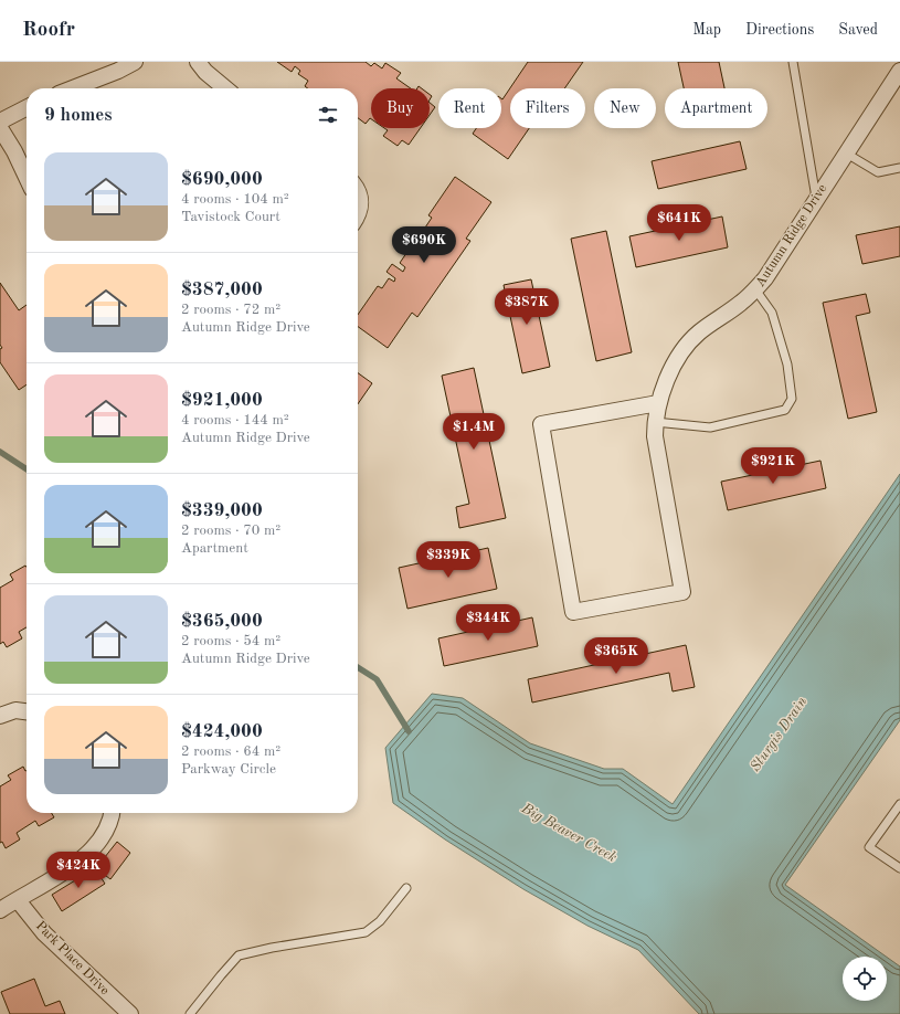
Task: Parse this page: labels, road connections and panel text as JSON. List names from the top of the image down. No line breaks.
{"streets":{"street":["Autumn Ridge Drive","Park Place Drive"]},"water":["Sturgis Drain","Big Beaver Creek"],"page":{"header":"Roofr","nav":["Map","Directions","Saved"],"chip":["Buy","Rent","Filters","New","Apartment"],"heading":"9 homes","list":[{"name":"$690,000","note":"4 rooms · 104 m² · Tavistock Court"},{"name":"$387,000","note":"2 rooms · 72 m² · Autumn Ridge Drive"},{"name":"$921,000","note":"4 rooms · 144 m² · Autumn Ridge Drive"},{"name":"$339,000","note":"2 rooms · 70 m² · Apartment"},{"name":"$365,000","note":"2 rooms · 54 m² · Autumn Ridge Drive"},{"name":"$424,000","note":"2 rooms · 64 m² · Parkway Circle"}],"price":["$641K","$690K","$387K","$1.4M","$921K","$339K","$344K","$365K","$424K"]}}
